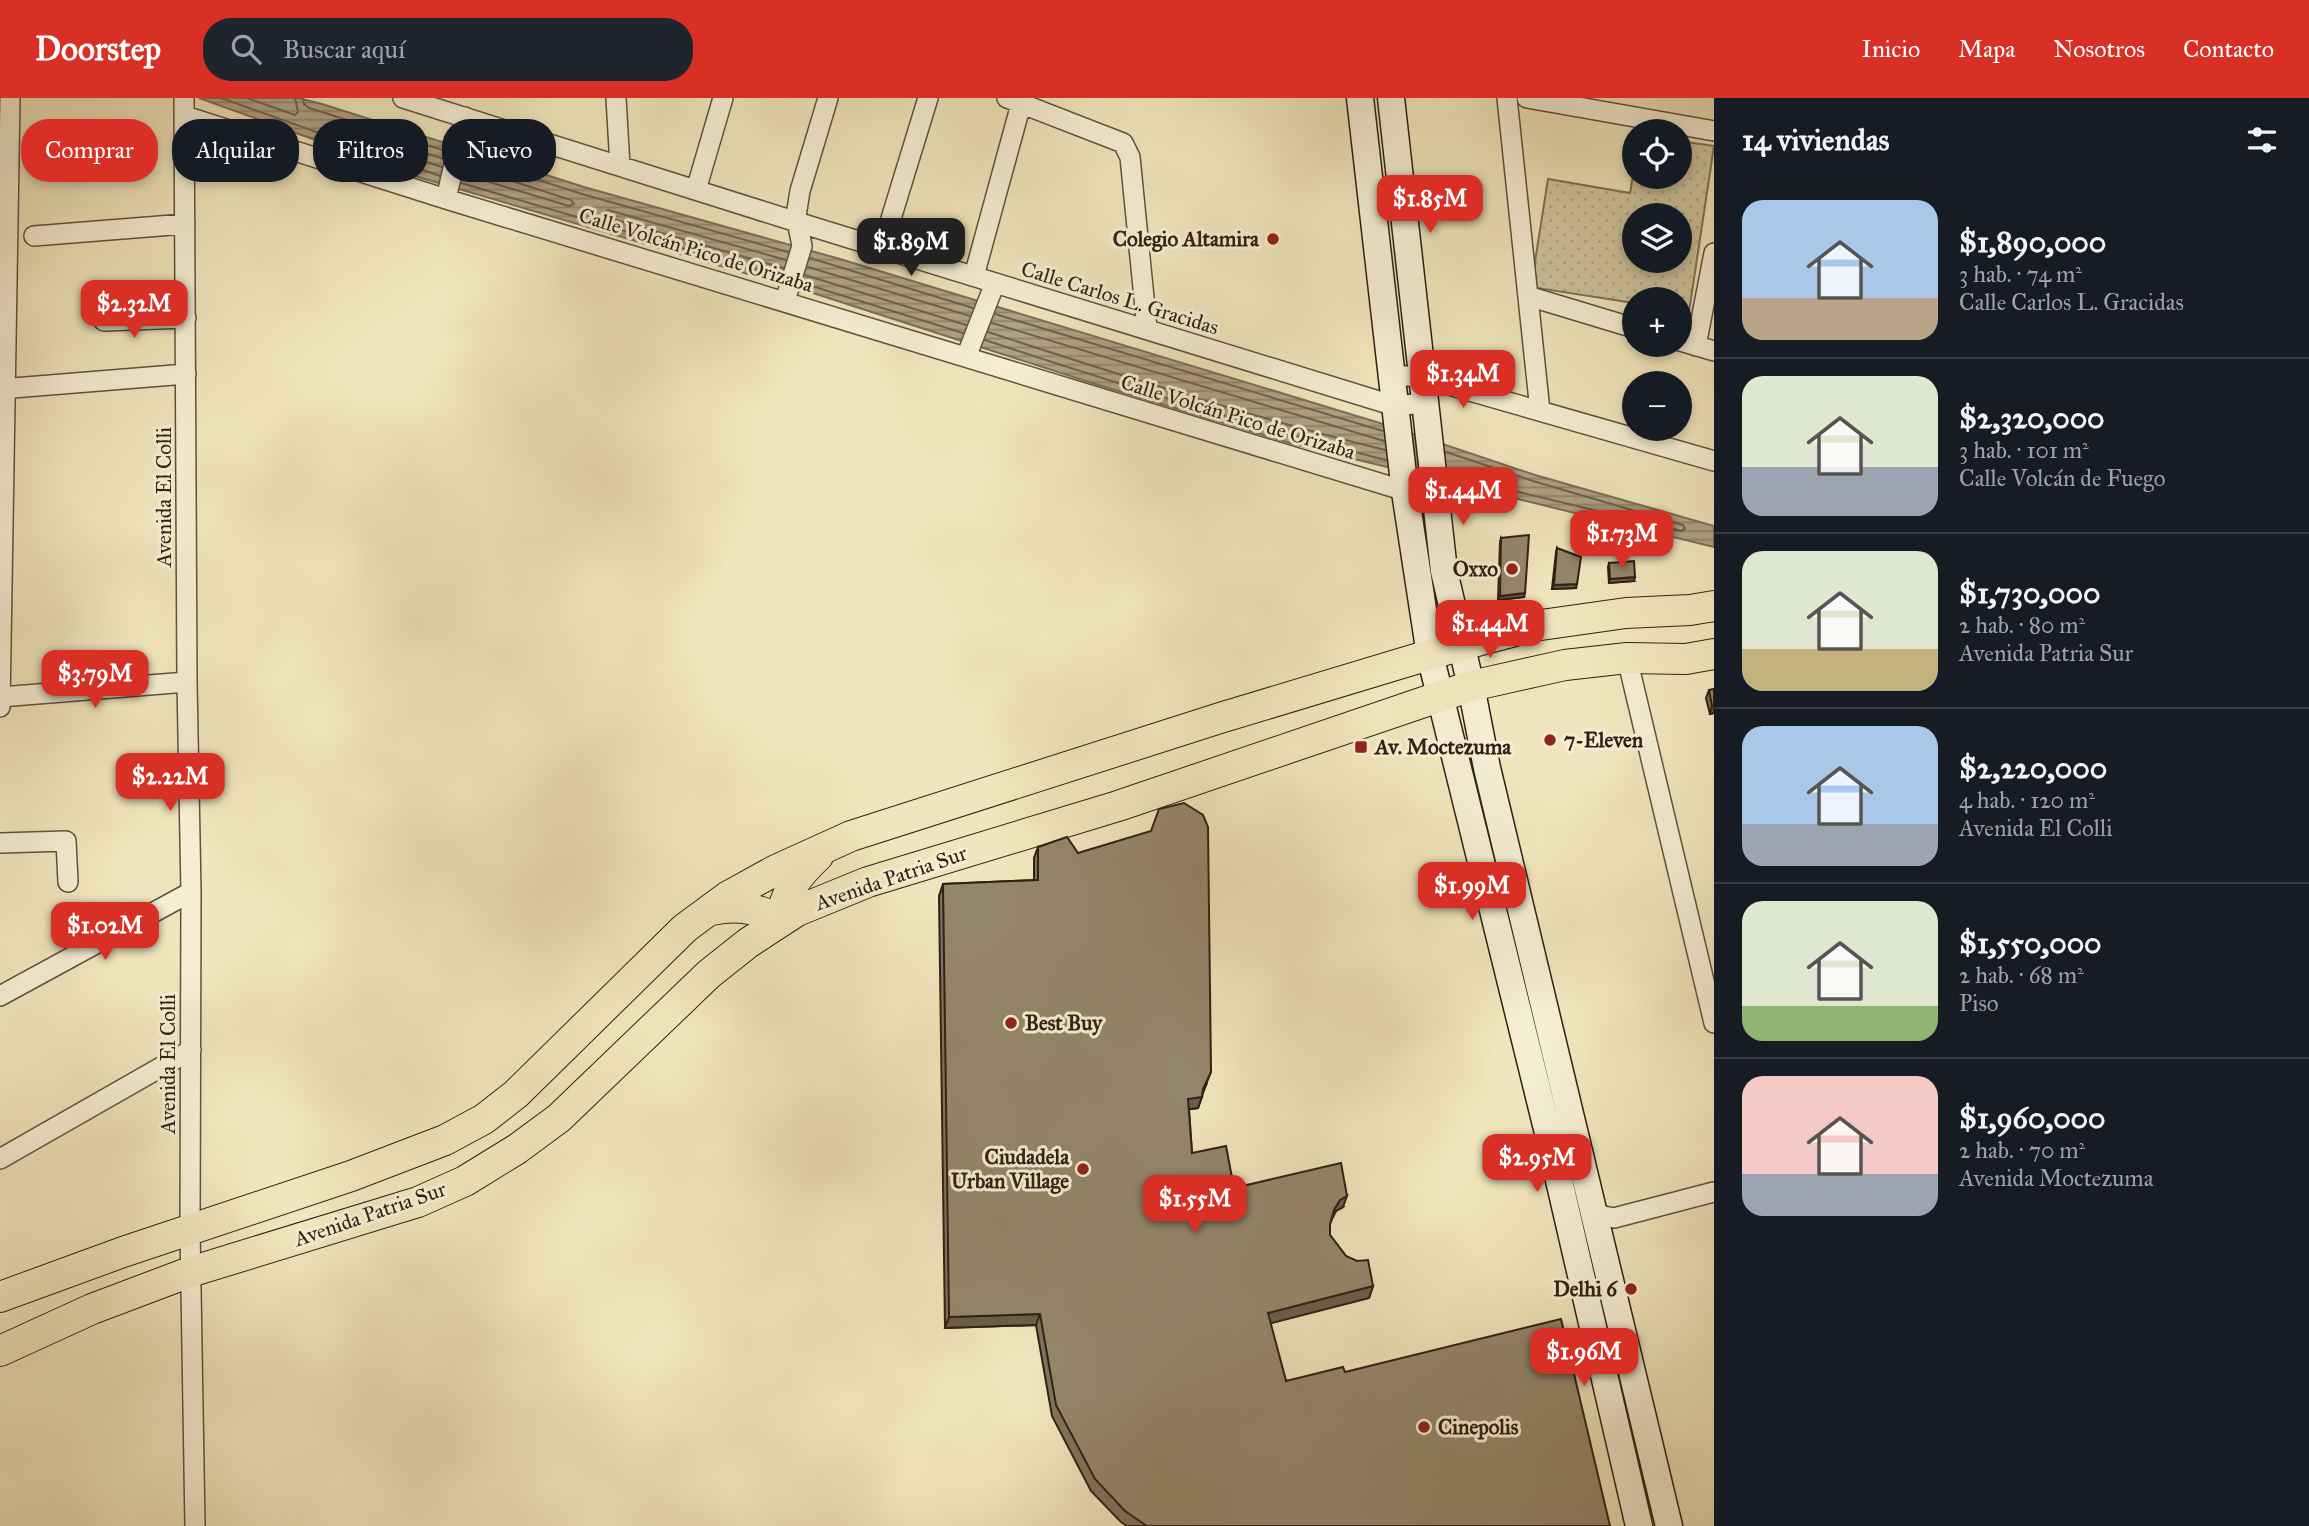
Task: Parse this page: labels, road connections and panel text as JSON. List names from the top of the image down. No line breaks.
{"streets":{"main road":["Avenida Patria Sur"],"street":["Calle Volcán Pico de Orizaba","Calle Carlos L. Gracidas","Avenida El Colli"]},"crossings":[["Calle Volcán Pico de Orizaba","Avenida El Colli"],["Avenida El Colli","Avenida Patria Sur"]],"places":{"other":["Colegio Altamira","Oxxo","7-Eleven","Best Buy","Ciudadela Urban Village","Delhi 6","Cinepolis"],"transit":["Av. Moctezuma"]},"page":{"header":"Doorstep","search":"Buscar aquí","nav":["Inicio","Mapa","Nosotros","Contacto"],"heading":"14 viviendas","map_buttons":["+","−"],"chip":["Comprar","Alquilar","Filtros","Nuevo"],"price":["$1.85M","$1.89M","$2.32M","$1.34M","$1.44M","$1.73M","$1.44M","$3.79M","$2.22M","$1.99M","$1.02M","$2.95M","$1.55M","$1.96M"],"list":[{"name":"$1,890,000","note":"3 hab. · 74 m² · Calle Carlos L. Gracidas"},{"name":"$2,320,000","note":"3 hab. · 101 m² · Calle Volcán de Fuego"},{"name":"$1,730,000","note":"2 hab. · 80 m² · Avenida Patria Sur"},{"name":"$2,220,000","note":"4 hab. · 120 m² · Avenida El Colli"},{"name":"$1,550,000","note":"2 hab. · 68 m² · Piso"},{"name":"$1,960,000","note":"2 hab. · 70 m² · Avenida Moctezuma"}]}}
